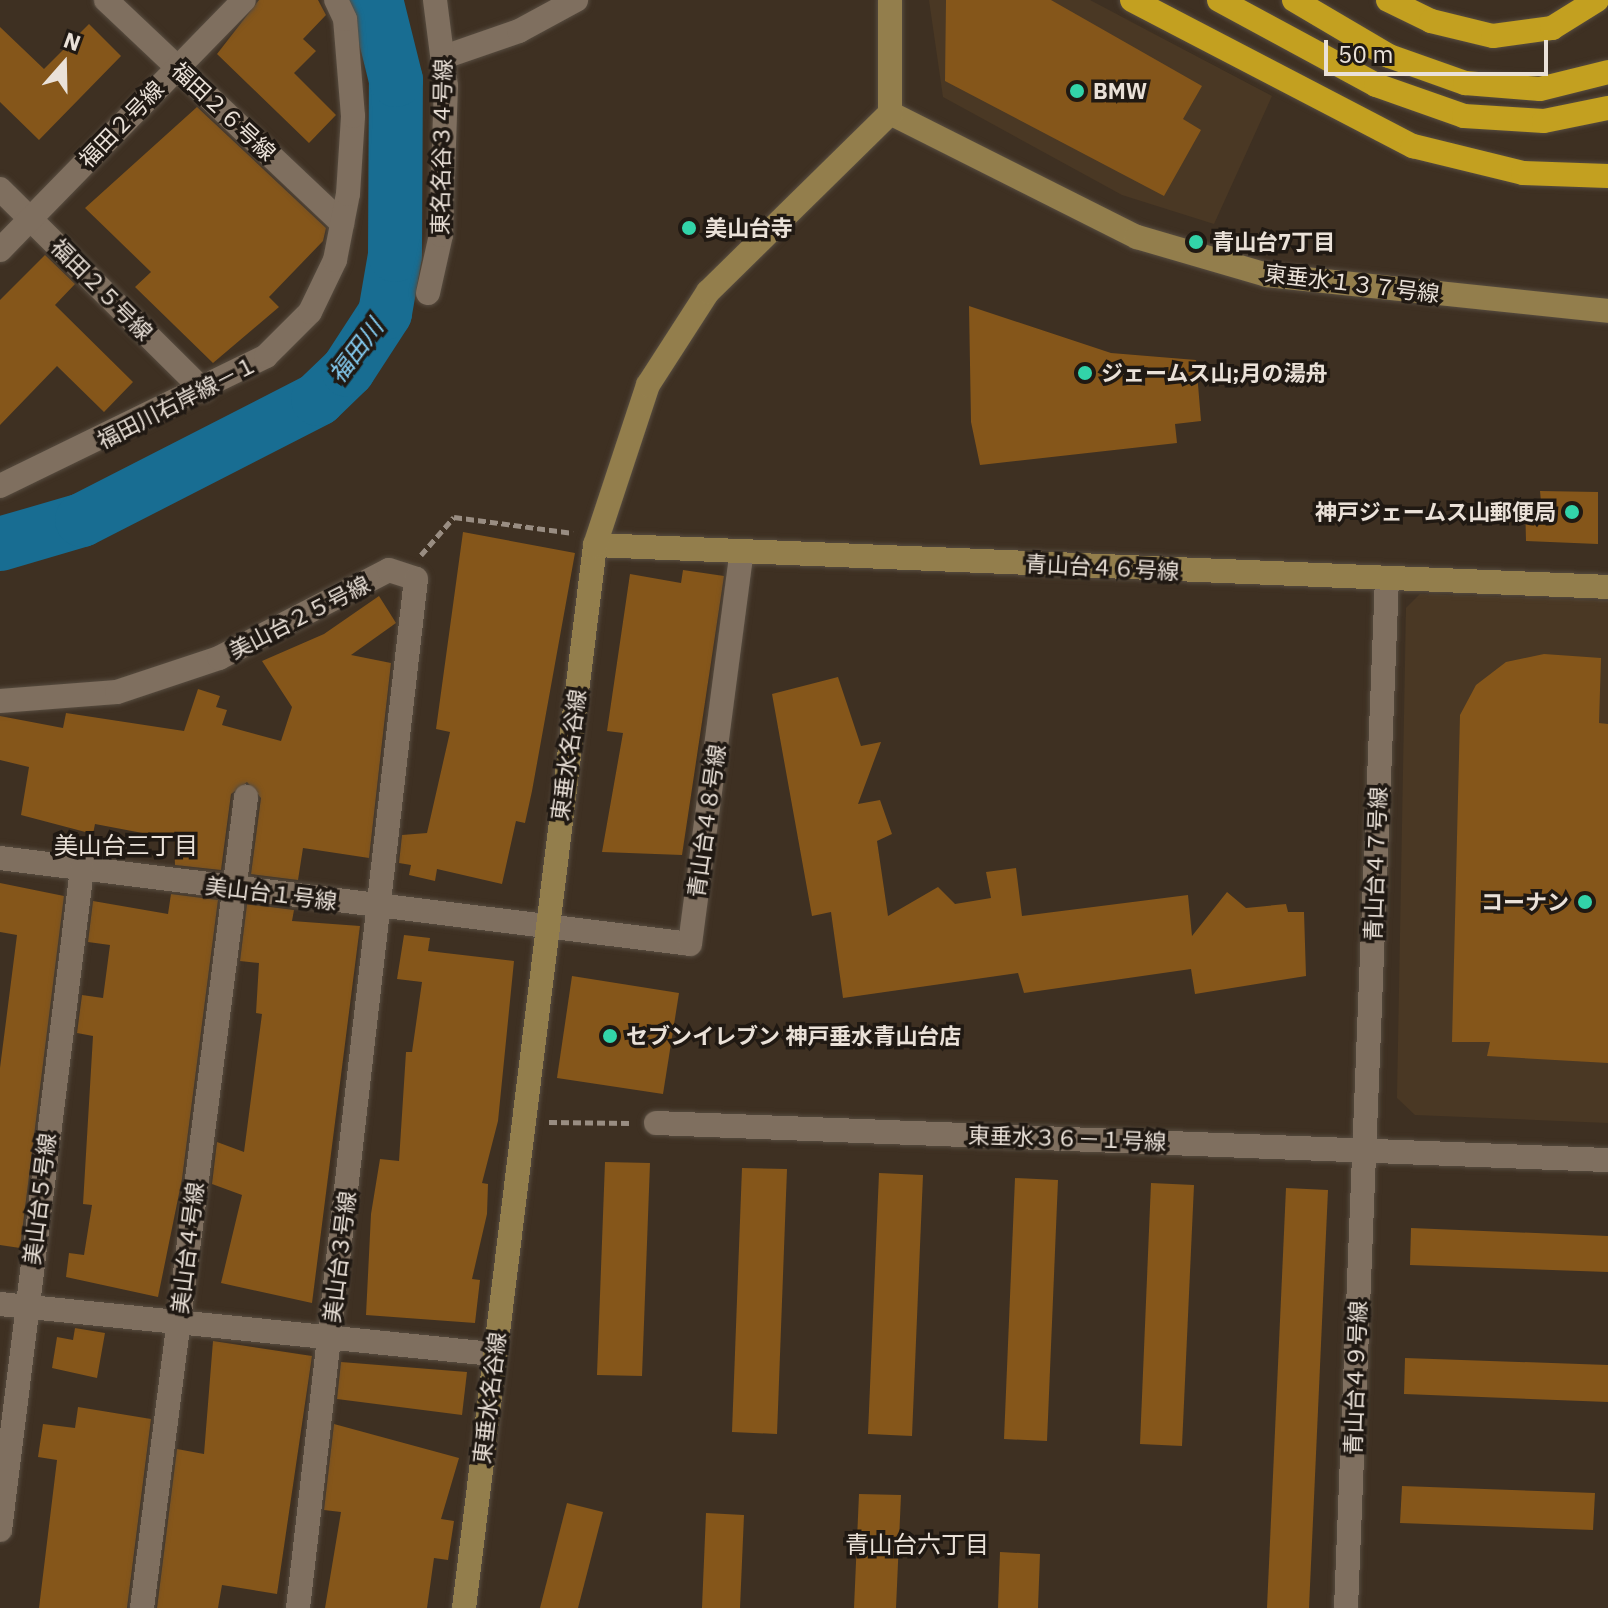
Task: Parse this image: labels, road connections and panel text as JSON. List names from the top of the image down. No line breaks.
{"streets":{"street":["福田２６号線","福田２号線","東名名谷３４号線","東垂水１３７号線","福田２５号線","福田川右岸線－１","青山台４６号線","美山台２５号線","東垂水名谷線","青山台４８号線","青山台４７号線","美山台１号線","東垂水３６－１号線","美山台５号線","美山台４号線","美山台３号線","青山台４９号線"]},"crossings":[["福田２６号線","福田２号線"],["福田２６号線","福田川右岸線－１"],["福田２号線","福田２５号線"],["東垂水１３７号線","東垂水名谷線"],["福田２５号線","福田川右岸線－１"],["青山台４６号線","東垂水名谷線"],["青山台４６号線","青山台４８号線"],["青山台４６号線","青山台４７号線"],["東垂水名谷線","青山台４８号線"],["東垂水名谷線","美山台１号線"],["青山台４８号線","美山台１号線"],["青山台４７号線","東垂水３６－１号線"],["青山台４７号線","青山台４９号線"],["美山台１号線","美山台５号線"],["美山台１号線","美山台４号線"],["美山台１号線","美山台３号線"],["東垂水３６－１号線","青山台４９号線"]],"districts":["美山台三丁目","青山台六丁目"],"water":["福田川"],"places":["BMW","美山台寺","青山台7丁目","ジェームス山;月の湯舟","神戸ジェームス山郵便局","コーナン","セブンイレブン 神戸垂水青山台店"],"scale_bar":"50 m","north":"top"}
